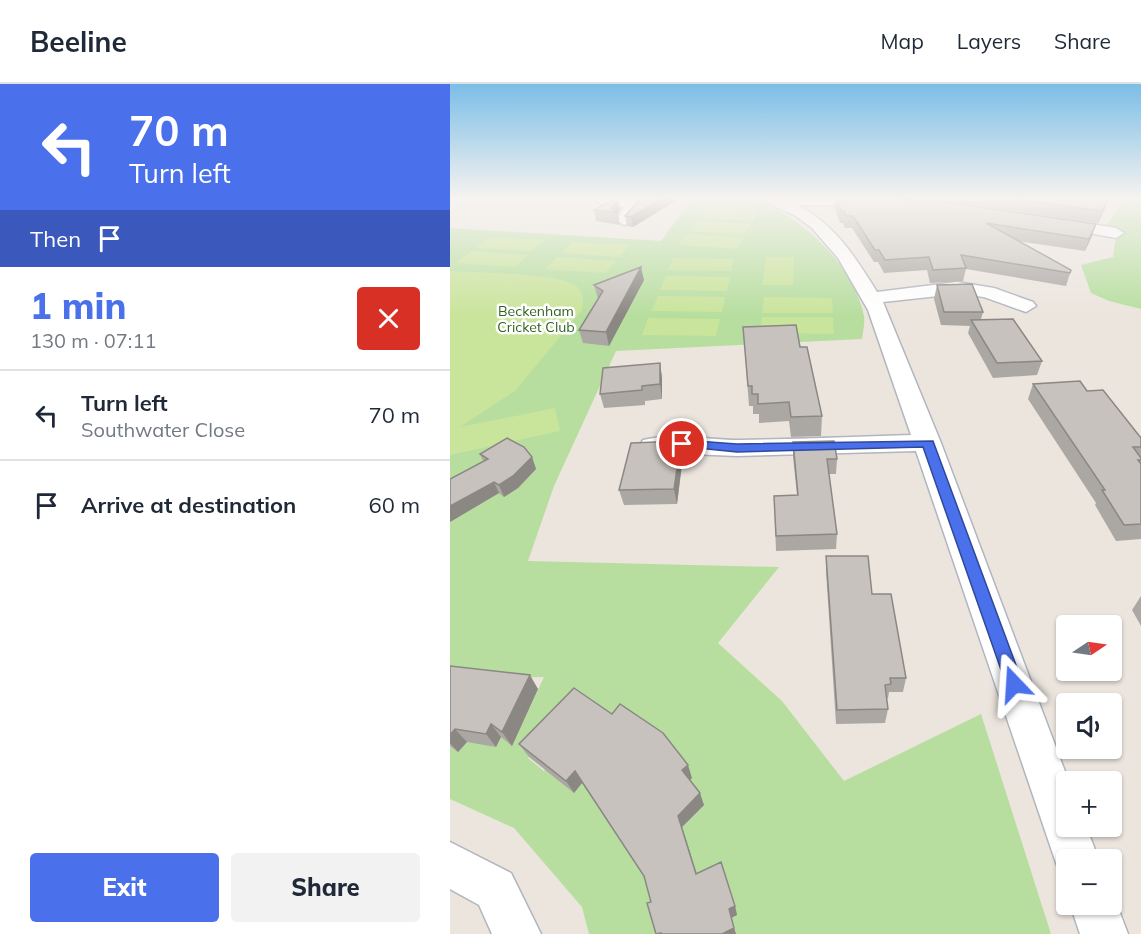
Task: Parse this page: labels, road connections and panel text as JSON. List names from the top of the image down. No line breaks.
{"parks":["Beckenham Cricket Club"],"north":"right","page":{"header":"Beeline","nav":["Map","Layers","Share"],"turn":["70 m","Turn left"],"then":"Then","heading":["1 min","130 m · 07:11"],"list":[{"name":"Turn left","note":"Southwater Close","value":"70 m"},{"name":"Arrive at destination","value":"60 m"}],"map_buttons":["+","−"],"buttons":["Exit","Share"]}}
